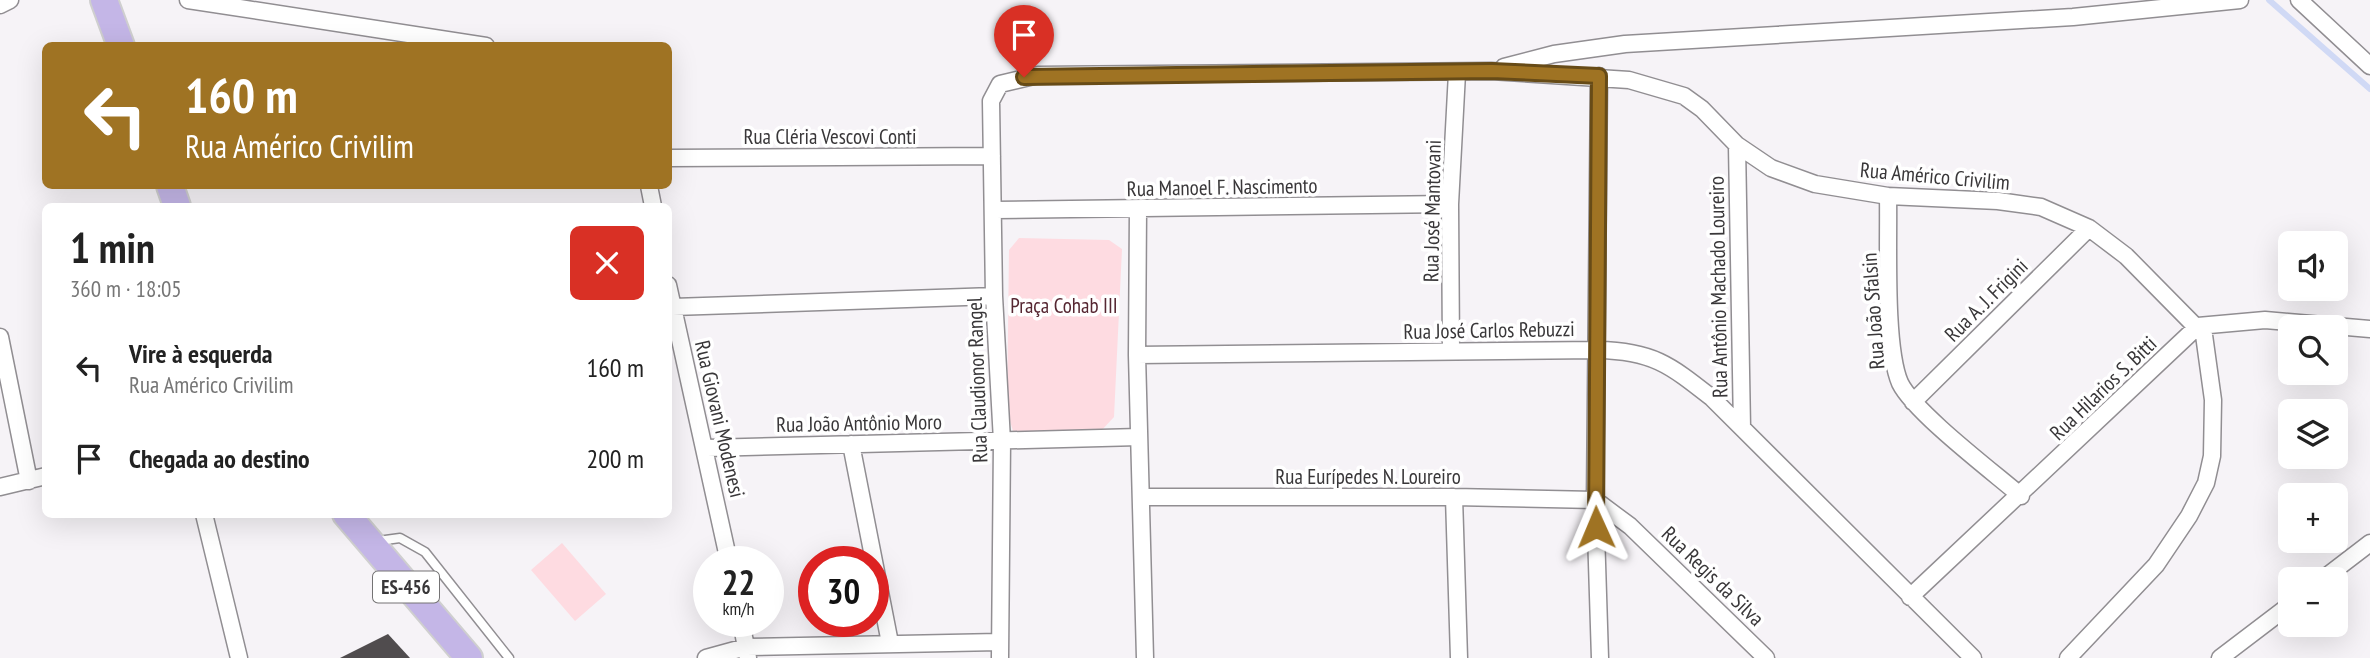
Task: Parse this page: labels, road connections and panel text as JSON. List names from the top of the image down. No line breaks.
{"streets":{"main road":["ES-456"],"street":["Rua Cléria Vescovi Conti","Rua Américo Crivilim","Rua Manoel F. Nascimento","Rua José Mantovani","Rua Antônio Machado Loureiro","Rua A. J. Frigini","Rua João Sfalsin","Rua José Carlos Rebuzzi","Rua Claudionor Rangel","Rua Hilarios S. Bitti","Rua Giovani Modenesi","Rua João Antônio Moro","Rua Eurípedes N. Loureiro","Rua Regis da Silva"]},"crossings":[["Rua Cléria Vescovi Conti","Rua Claudionor Rangel"],["Rua Américo Crivilim","Rua José Mantovani"],["Rua Américo Crivilim","Rua Antônio Machado Loureiro"],["Rua Américo Crivilim","Rua A. J. Frigini"],["Rua Américo Crivilim","Rua João Sfalsin"],["Rua Américo Crivilim","Rua Claudionor Rangel"],["Rua Américo Crivilim","Rua Hilarios S. Bitti"],["Rua Manoel F. Nascimento","Rua José Mantovani"],["Rua Manoel F. Nascimento","Rua Claudionor Rangel"],["Rua José Mantovani","Rua José Carlos Rebuzzi"],["Rua Antônio Machado Loureiro","Rua José Carlos Rebuzzi"],["Rua A. J. Frigini","Rua João Sfalsin"],["Rua João Sfalsin","Rua Hilarios S. Bitti"],["Rua José Carlos Rebuzzi","Rua Hilarios S. Bitti"],["Rua Claudionor Rangel","Rua João Antônio Moro"],["Rua Giovani Modenesi","Rua João Antônio Moro"],["Rua Eurípedes N. Loureiro","Rua Regis da Silva"]],"parks":["Praça Cohab III"],"page":{"turn":["160 m","Rua Américo Crivilim"],"heading":["1 min","360 m · 18:05"],"map_buttons":["+","−"],"list":[{"name":"Vire à esquerda","note":"Rua Américo Crivilim","value":"160 m"},{"name":"Chegada ao destino","value":"200 m"}],"speed":"22 km/h","limit":"30"}}
